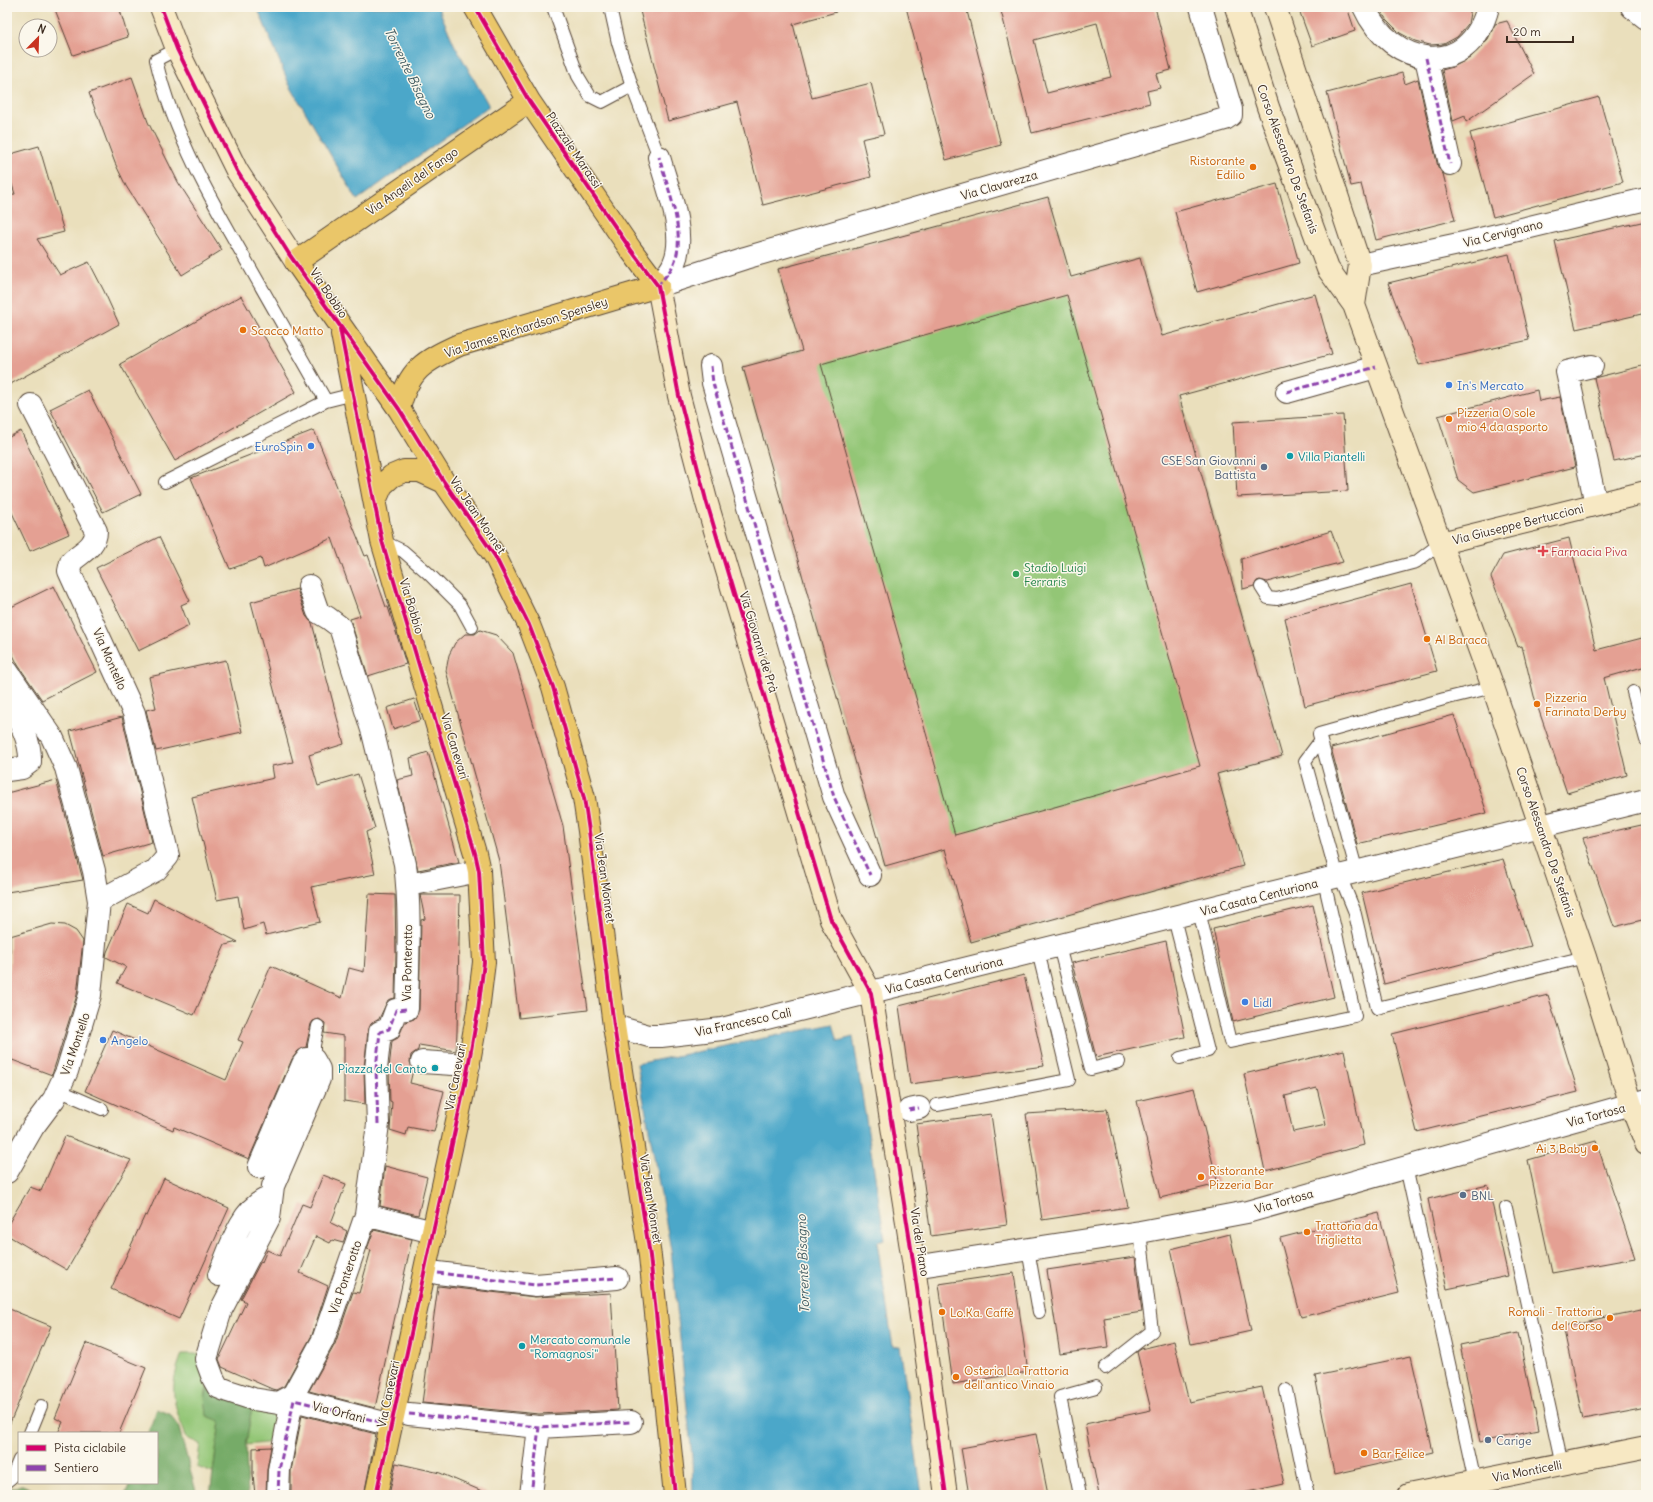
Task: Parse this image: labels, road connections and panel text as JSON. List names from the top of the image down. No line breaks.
{"streets":{"main road":["Piazzale Marassi","Corso Alessandro De Stefanis","Via Angeli del Fango","Via Bobbio","Via James Richardson Spensley","Via Jean Monnet","Via Giuseppe Bertuccioni","Via Giovanni de Prà","Via Canevari","Via del Piano","Via Monticelli"],"street":["Via Clavarezza","Via Cervignano","Via Montello","Via Casata Centuriona","Via Ponterotto","Via Francesco Calì","Via Tortosa","Via Orfani"]},"crossings":[["Piazzale Marassi","Via Angeli del Fango"],["Piazzale Marassi","Via Clavarezza"],["Piazzale Marassi","Via James Richardson Spensley"],["Piazzale Marassi","Via Giovanni de Prà"],["Corso Alessandro De Stefanis","Via Cervignano"],["Corso Alessandro De Stefanis","Via Giuseppe Bertuccioni"],["Corso Alessandro De Stefanis","Via Casata Centuriona"],["Corso Alessandro De Stefanis","Via Tortosa"],["Via Angeli del Fango","Via Bobbio"],["Via Clavarezza","Via James Richardson Spensley"],["Via Clavarezza","Via Giovanni de Prà"],["Via Bobbio","Via Jean Monnet"],["Via Bobbio","Via Canevari"],["Via James Richardson Spensley","Via Jean Monnet"],["Via James Richardson Spensley","Via Giovanni de Prà"],["Via Jean Monnet","Via Francesco Calì"],["Via Giovanni de Prà","Via Casata Centuriona"],["Via Giovanni de Prà","Via Francesco Calì"],["Via Giovanni de Prà","Via del Piano"],["Via Casata Centuriona","Via Francesco Calì"],["Via Casata Centuriona","Via del Piano"],["Via Ponterotto","Via Orfani"],["Via Francesco Calì","Via del Piano"],["Via Tortosa","Via del Piano"]],"water":["Torrente Bisagno"],"places":{"other":["Ristorante Edilio","Scacco Matto","In's Mercato","Pizzeria O sole mio 4 da asporto","EuroSpin","Villa Piantelli","CSE San Giovanni Battista","Stadio Luigi Ferraris","Al Baraca","Pizzeria Farinata Derby","Lidl","Angelo","Piazza del Canto","Ai 3 Baby","Ristorante Pizzeria Bar","BNL","Trattoria da Triglietta","Lo.Ka. Caffè","Romoli - Trattoria del Corso","Mercato comunale \"Romagnosi\"","Osteria La Trattoria dell'antico Vinaio","Carige","Bar Felice"],"health":["Farmacia Piva"]},"legend":["Pista ciclabile","Sentiero"],"scale_bar":"20 m","north":"top right"}
